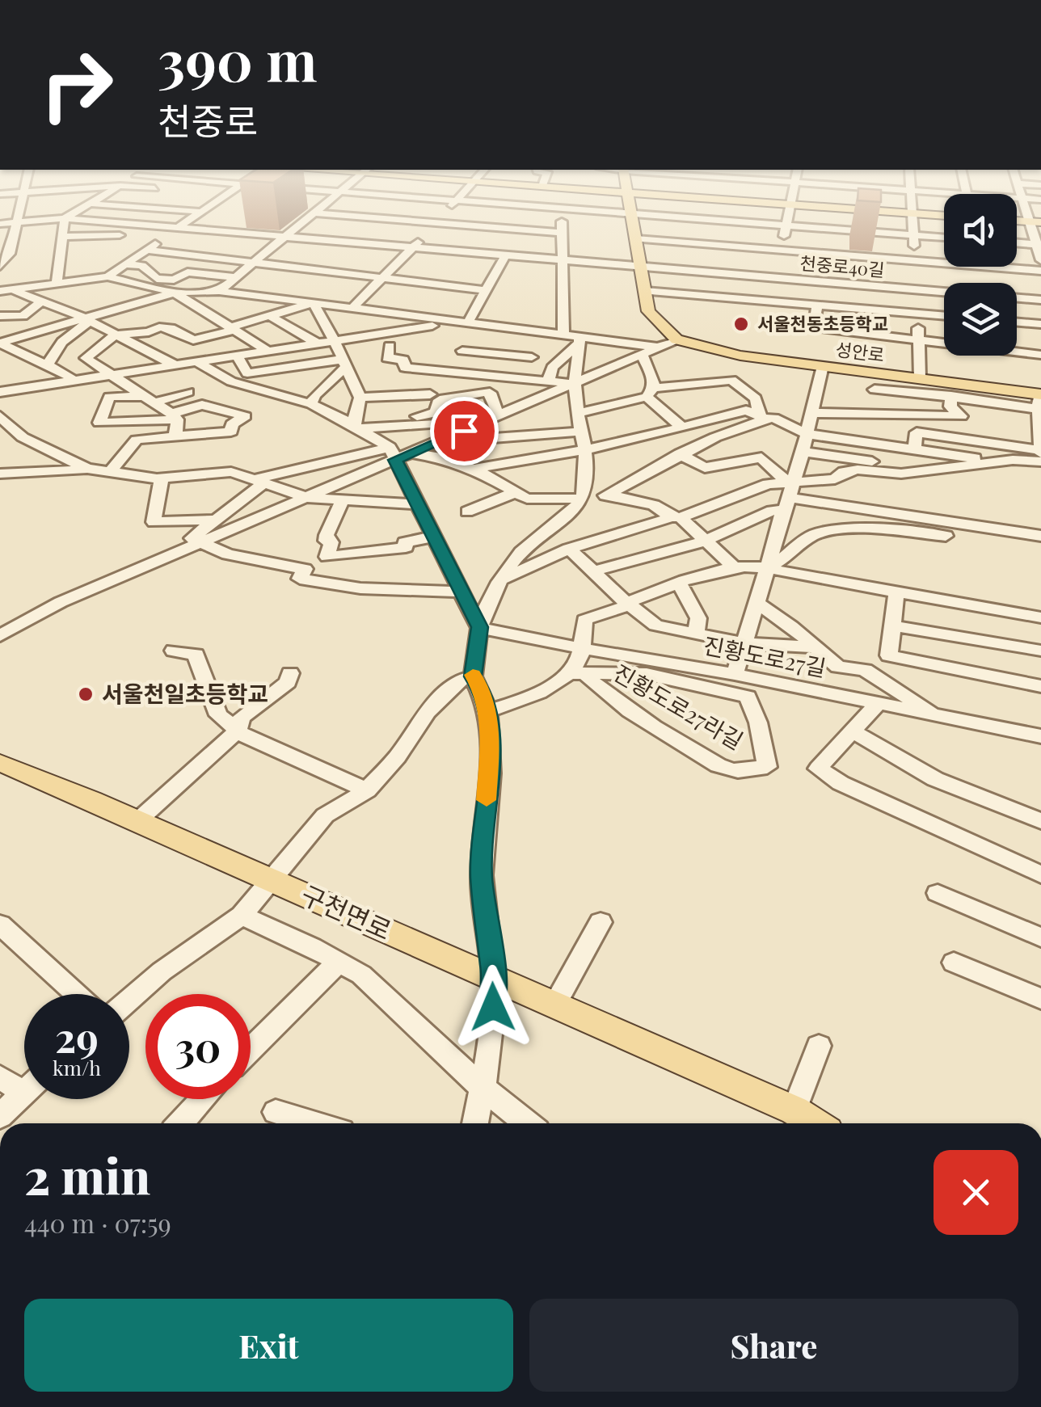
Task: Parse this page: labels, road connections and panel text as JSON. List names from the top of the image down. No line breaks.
{"streets":{"main road":["성안로","구천면로"],"street":["천중로40길","진황도로27길","진황도로27라길"]},"crossings":[["진황도로27길","진황도로27라길"]],"places":["서울천동초등학교","서울천일초등학교"],"page":{"turn":["390 m","천중로"],"speed":"29 km/h","limit":"30","heading":["2 min","440 m · 07:59"],"buttons":["Exit","Share"]}}
